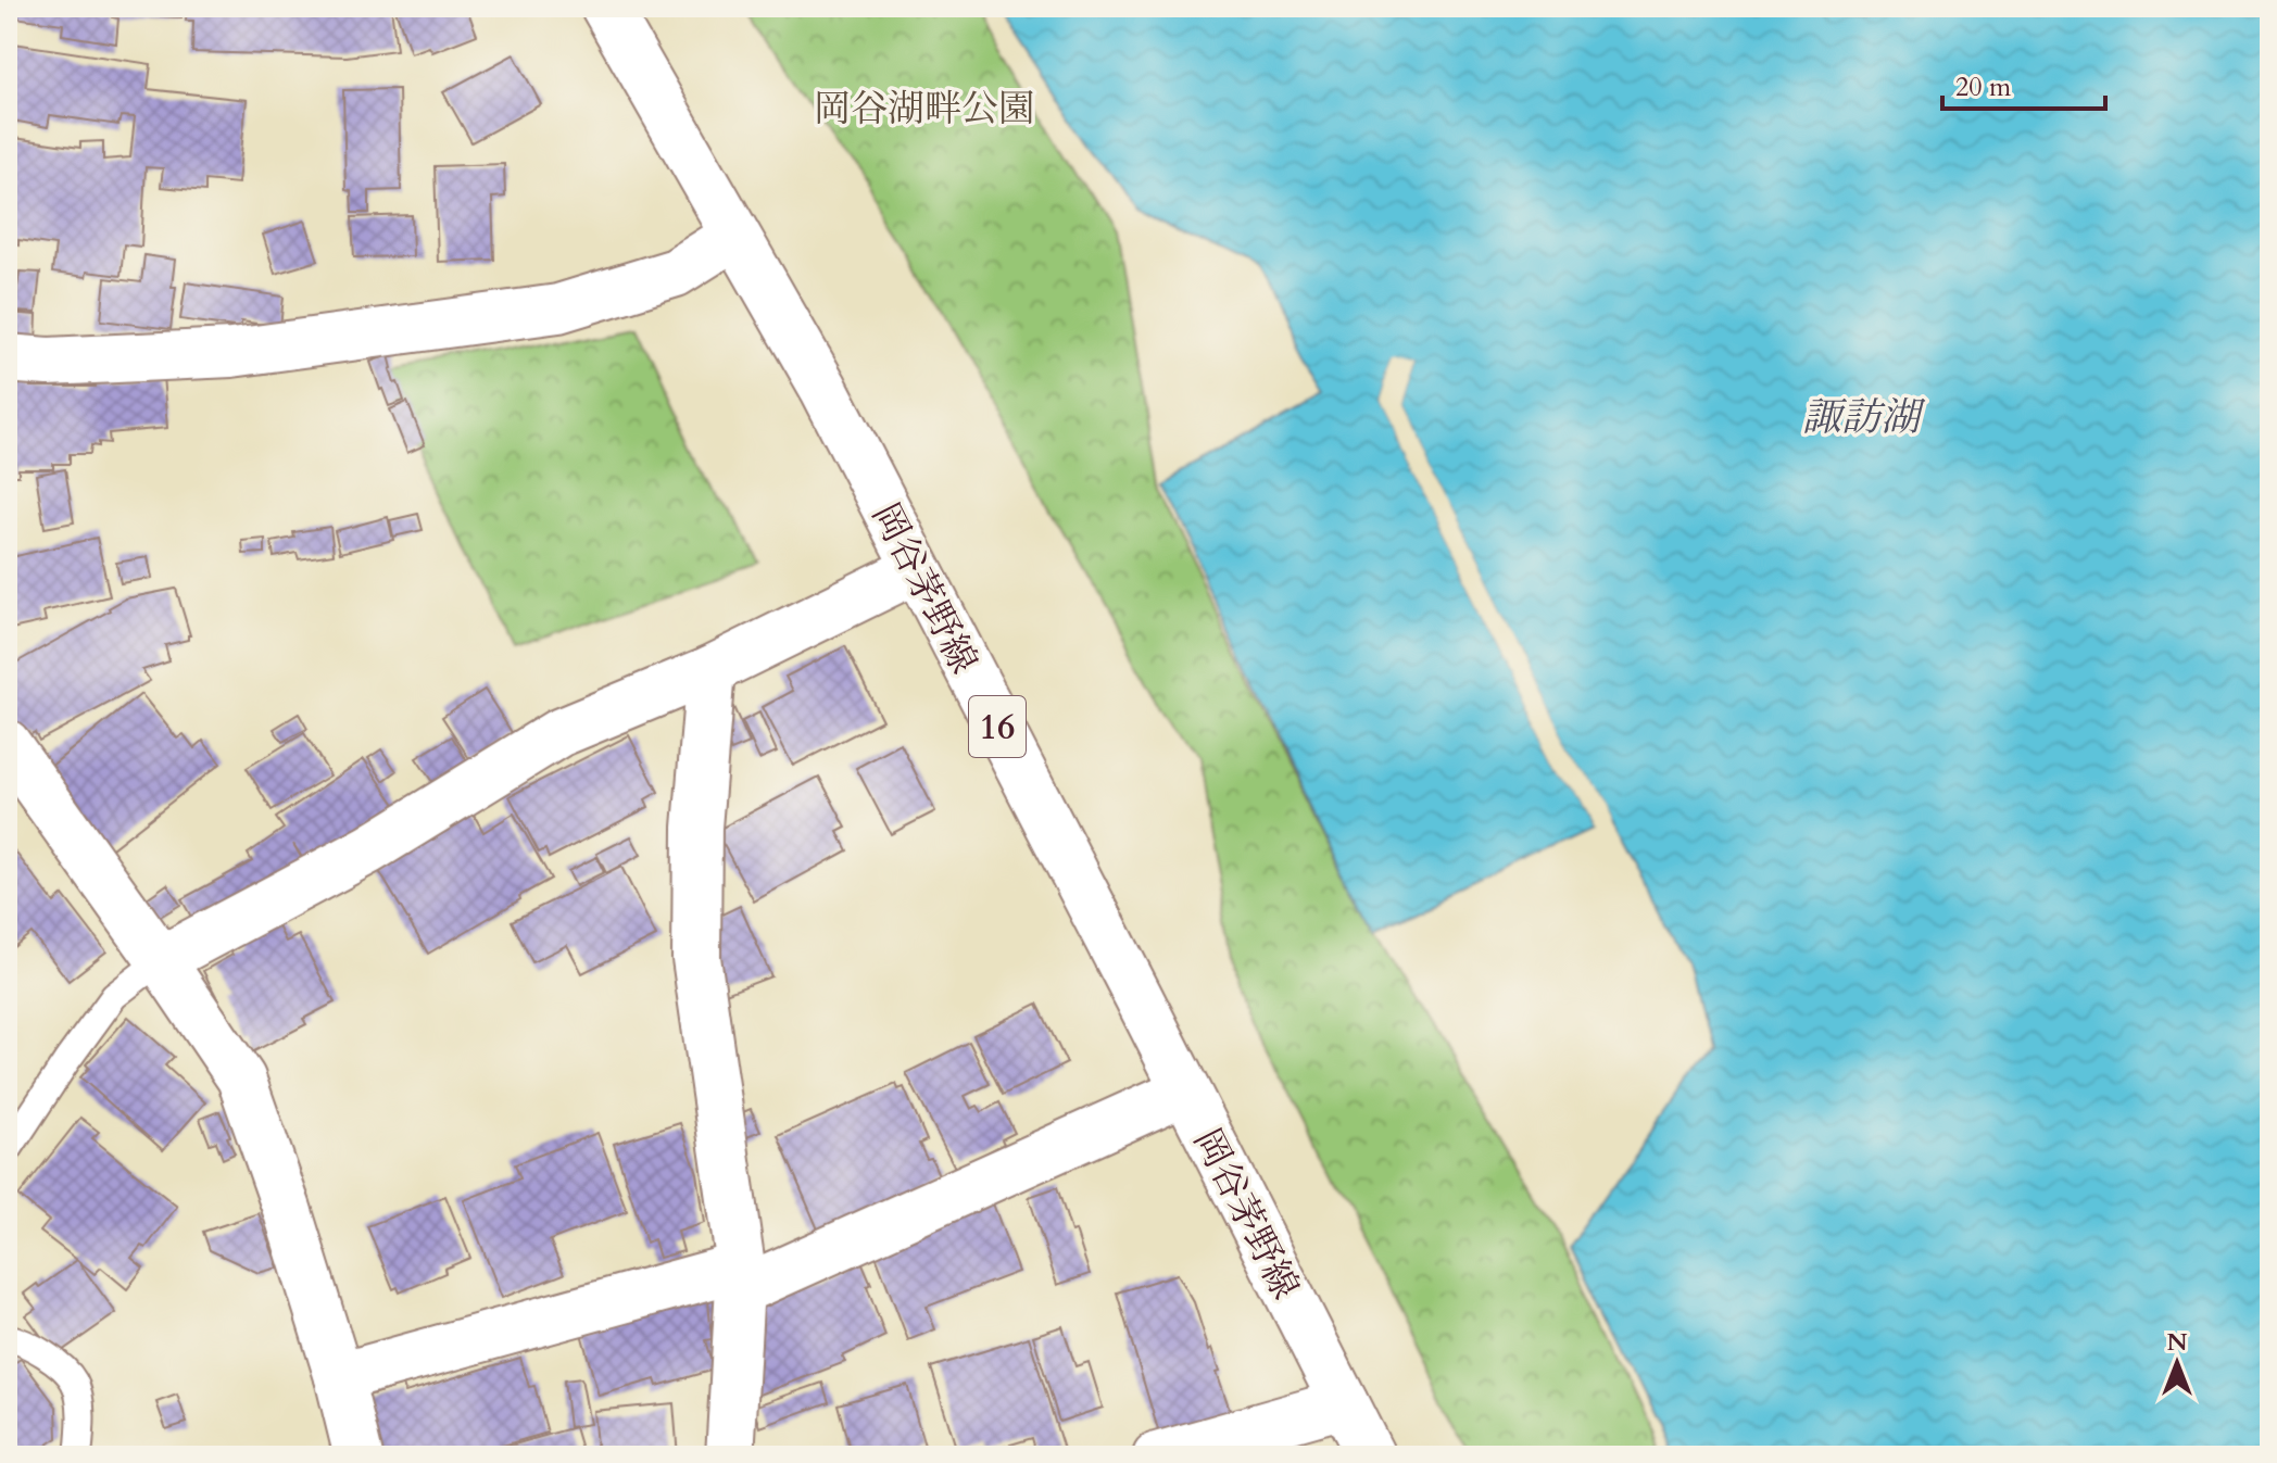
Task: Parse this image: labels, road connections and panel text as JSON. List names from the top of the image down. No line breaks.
{"streets":{"street":["岡谷茅野線","16"]},"water":["諏訪湖"],"parks":["岡谷湖畔公園"],"scale_bar":"20 m","north":"top"}
